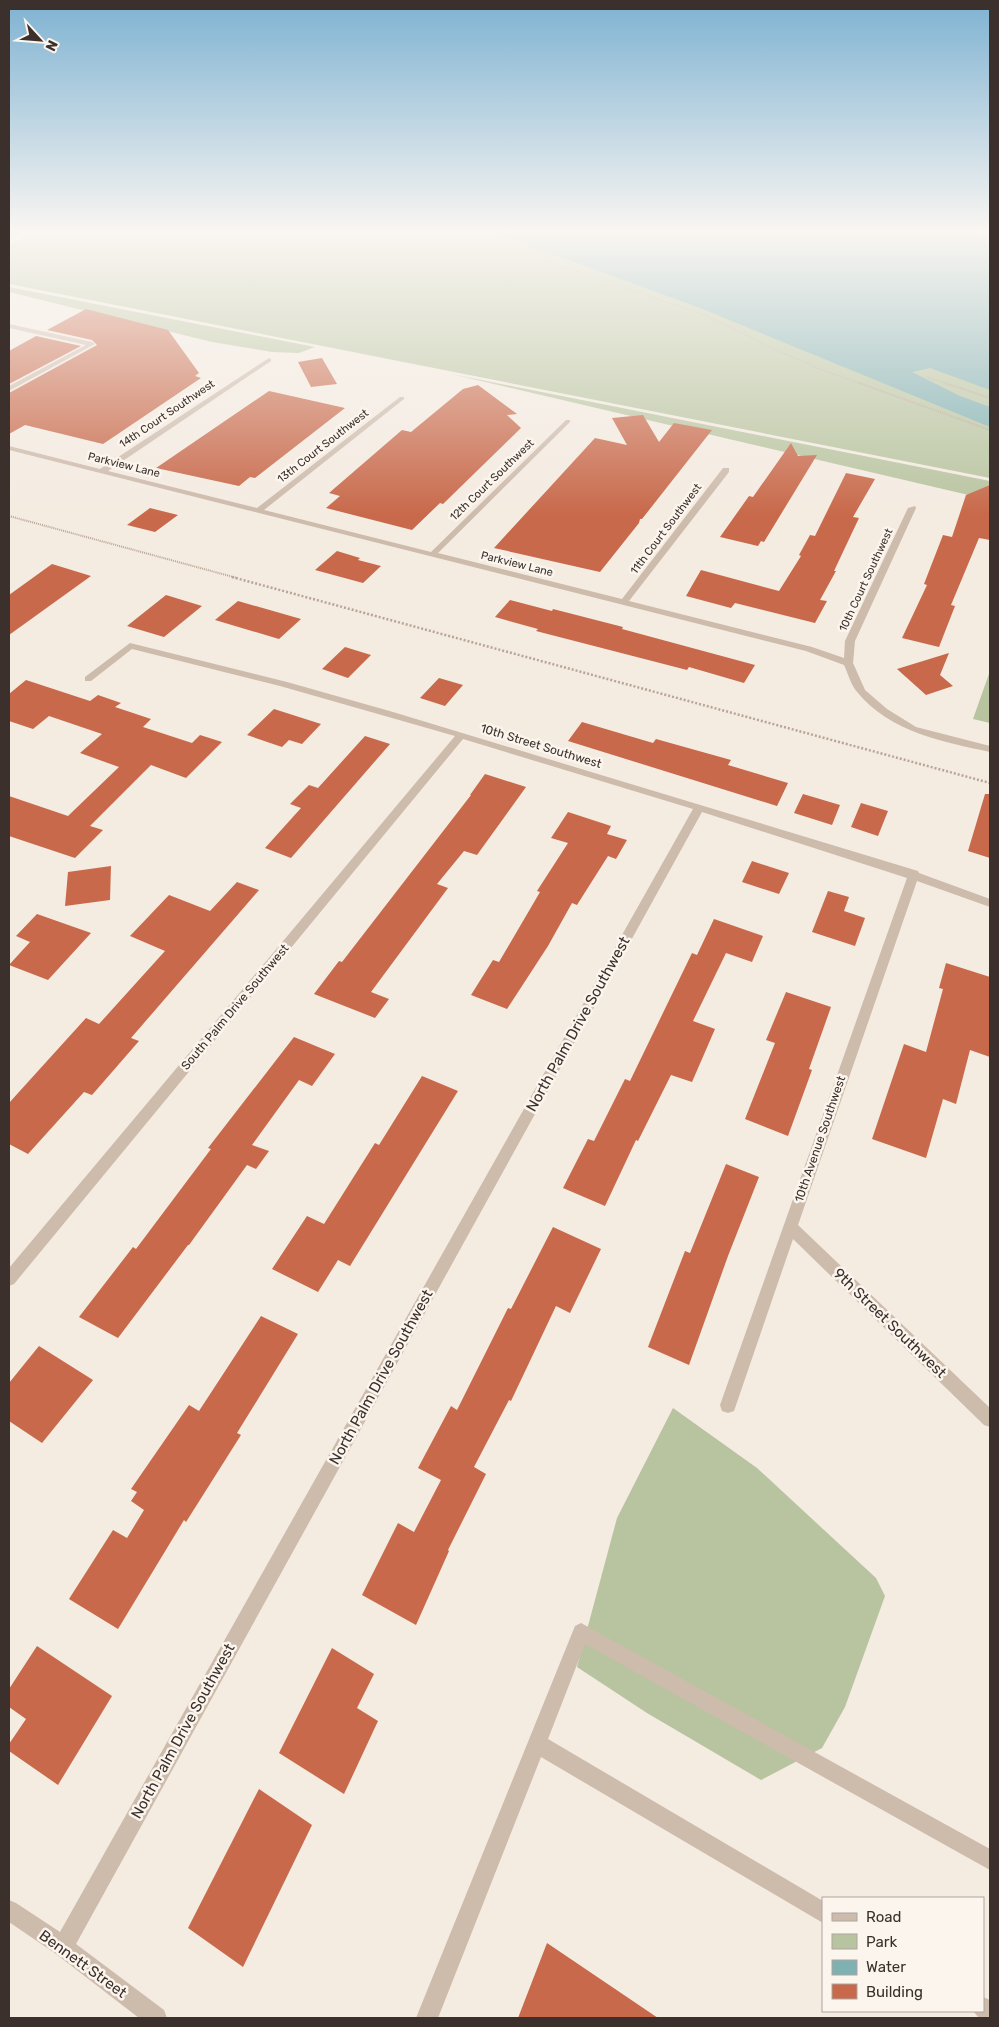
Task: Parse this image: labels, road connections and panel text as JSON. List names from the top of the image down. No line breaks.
{"streets":{"street":["14th Court Southwest","13th Court Southwest","Parkview Lane","12th Court Southwest","11th Court Southwest","10th Court Southwest","10th Street Southwest","South Palm Drive Southwest","North Palm Drive Southwest","10th Avenue Southwest","9th Street Southwest","Bennett Street"]},"crossings":[["14th Court Southwest","Parkview Lane"],["13th Court Southwest","Parkview Lane"],["Parkview Lane","12th Court Southwest"],["Parkview Lane","11th Court Southwest"],["Parkview Lane","10th Court Southwest"],["10th Street Southwest","South Palm Drive Southwest"],["10th Street Southwest","North Palm Drive Southwest"],["10th Street Southwest","10th Avenue Southwest"],["North Palm Drive Southwest","Bennett Street"],["10th Avenue Southwest","9th Street Southwest"]],"legend":["Road","Park","Water","Building"],"north":"bottom right"}
